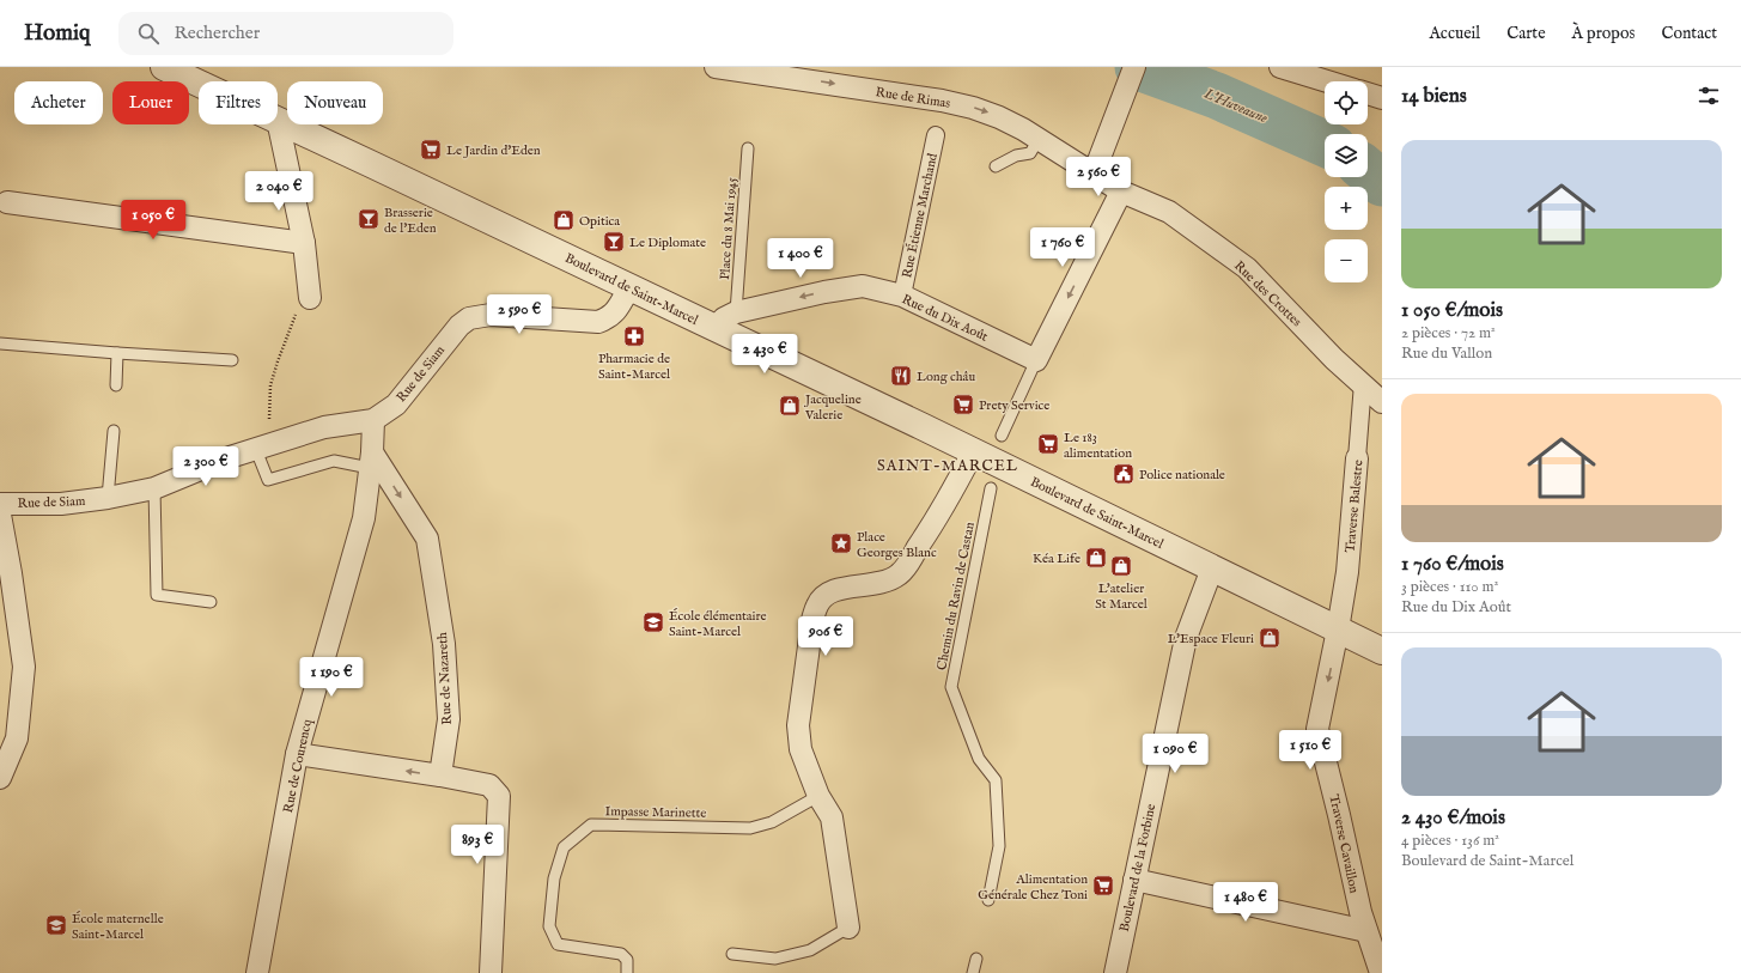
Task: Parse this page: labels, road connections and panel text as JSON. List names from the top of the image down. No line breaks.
{"streets":{"street":["Rue de Rimas","Rue Étienne Marchand","Boulevard de Saint-Marcel","Rue des Crottes","Rue du Dix Août","Rue de Siam","Traverse Balestre","Rue de Nazareth","Rue de Courencq","Traverse Cavaillon","Boulevard de la Forbine"],"lane":["Place du 8 Mai 1945","Chemin du Ravin de Castan","Impasse Marinette"]},"crossings":[["Rue de Rimas","Rue des Crottes"],["Rue Étienne Marchand","Rue du Dix Août"],["Place du 8 Mai 1945","Rue du Dix Août"],["Boulevard de Saint-Marcel","Rue du Dix Août"],["Boulevard de Saint-Marcel","Rue de Siam"],["Boulevard de Saint-Marcel","Traverse Balestre"],["Boulevard de Saint-Marcel","Traverse Cavaillon"],["Boulevard de Saint-Marcel","Boulevard de la Forbine"],["Rue des Crottes","Traverse Balestre"],["Rue de Siam","Rue de Courencq"],["Traverse Balestre","Traverse Cavaillon"],["Rue de Nazareth","Rue de Courencq"]],"one_way":["Rue de Rimas","Rue du Dix Août","Rue de Nazareth","Traverse Cavaillon"],"districts":["SAINT-MARCEL"],"water":["L'Huveaune"],"places":{"supermarket":["Le Jardin d'Eden","Prety Service","Le 183 alimentation","Alimentation Générale Chez Toni"],"bar":["Brasserie de l'Eden","Le Diplomate"],"shop":["Opitica","Jacqueline Valerie","Kéa Life","L'atelier St Marcel","L'Espace Fleuri"],"pharmacy":["Pharmacie de Saint-Marcel"],"restaurant":["Long châu"],"public building":["Police nationale"],"place":["Place Georges Blanc"],"school or university":["École élémentaire Saint-Marcel","École maternelle Saint-Marcel"]},"page":{"header":"Homiq","search":"Rechercher","nav":["Accueil","Carte","À propos","Contact"],"heading":"14 biens","map_buttons":["+","−"],"chip":["Acheter","Louer","Filtres","Nouveau"],"list":[{"name":"1 050 €/mois","note":"2 pièces · 72 m² · Rue du Vallon"},{"name":"1 760 €/mois","note":"3 pièces · 110 m² · Rue du Dix Août"},{"name":"2 430 €/mois","note":"4 pièces · 136 m² · Boulevard de Saint-Marcel"}],"price":["2 560 €","2 040 €","1 050 €","1 760 €","1 400 €","2 590 €","2 430 €","2 300 €","906 €","1 190 €","1 510 €","1 090 €","893 €","1 480 €"]}}
